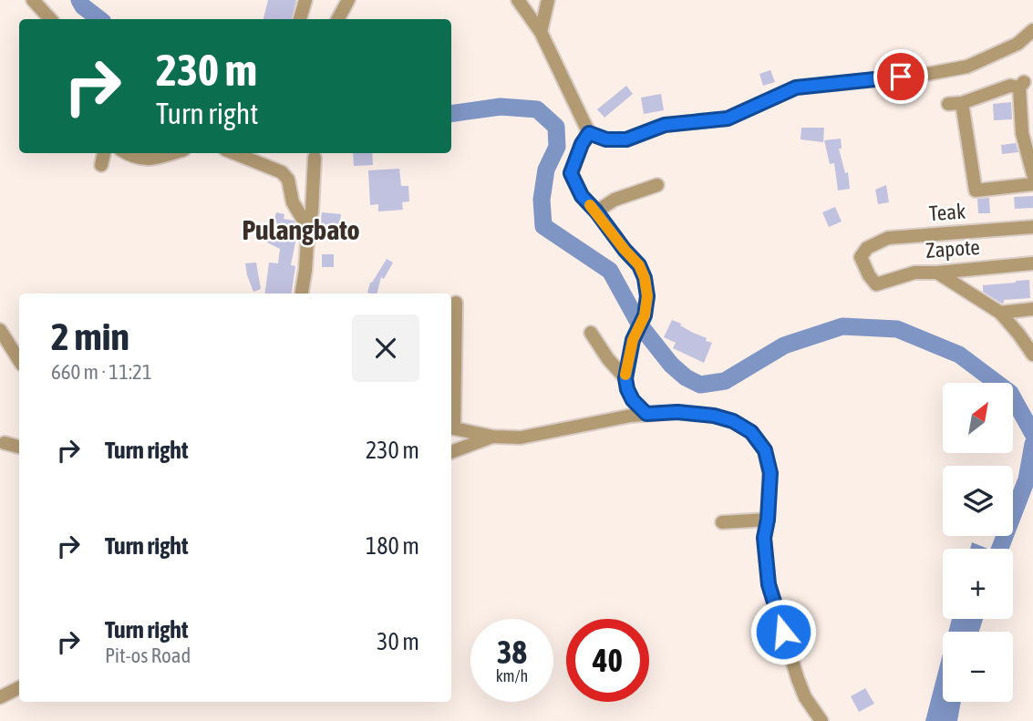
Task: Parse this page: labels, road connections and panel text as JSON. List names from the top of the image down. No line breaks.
{"streets":{"street":["Teak","Zapote"]},"crossings":[["Teak","Zapote"]],"districts":["Pulangbato"],"north":"top right","page":{"turn":["230 m","Turn right"],"heading":["2 min","660 m · 11:21"],"map_buttons":["+","−"],"list":[{"name":"Turn right","value":"230 m"},{"name":"Turn right","value":"180 m"},{"name":"Turn right","note":"Pit-os Road","value":"30 m"}],"speed":"38 km/h","limit":"40"}}
